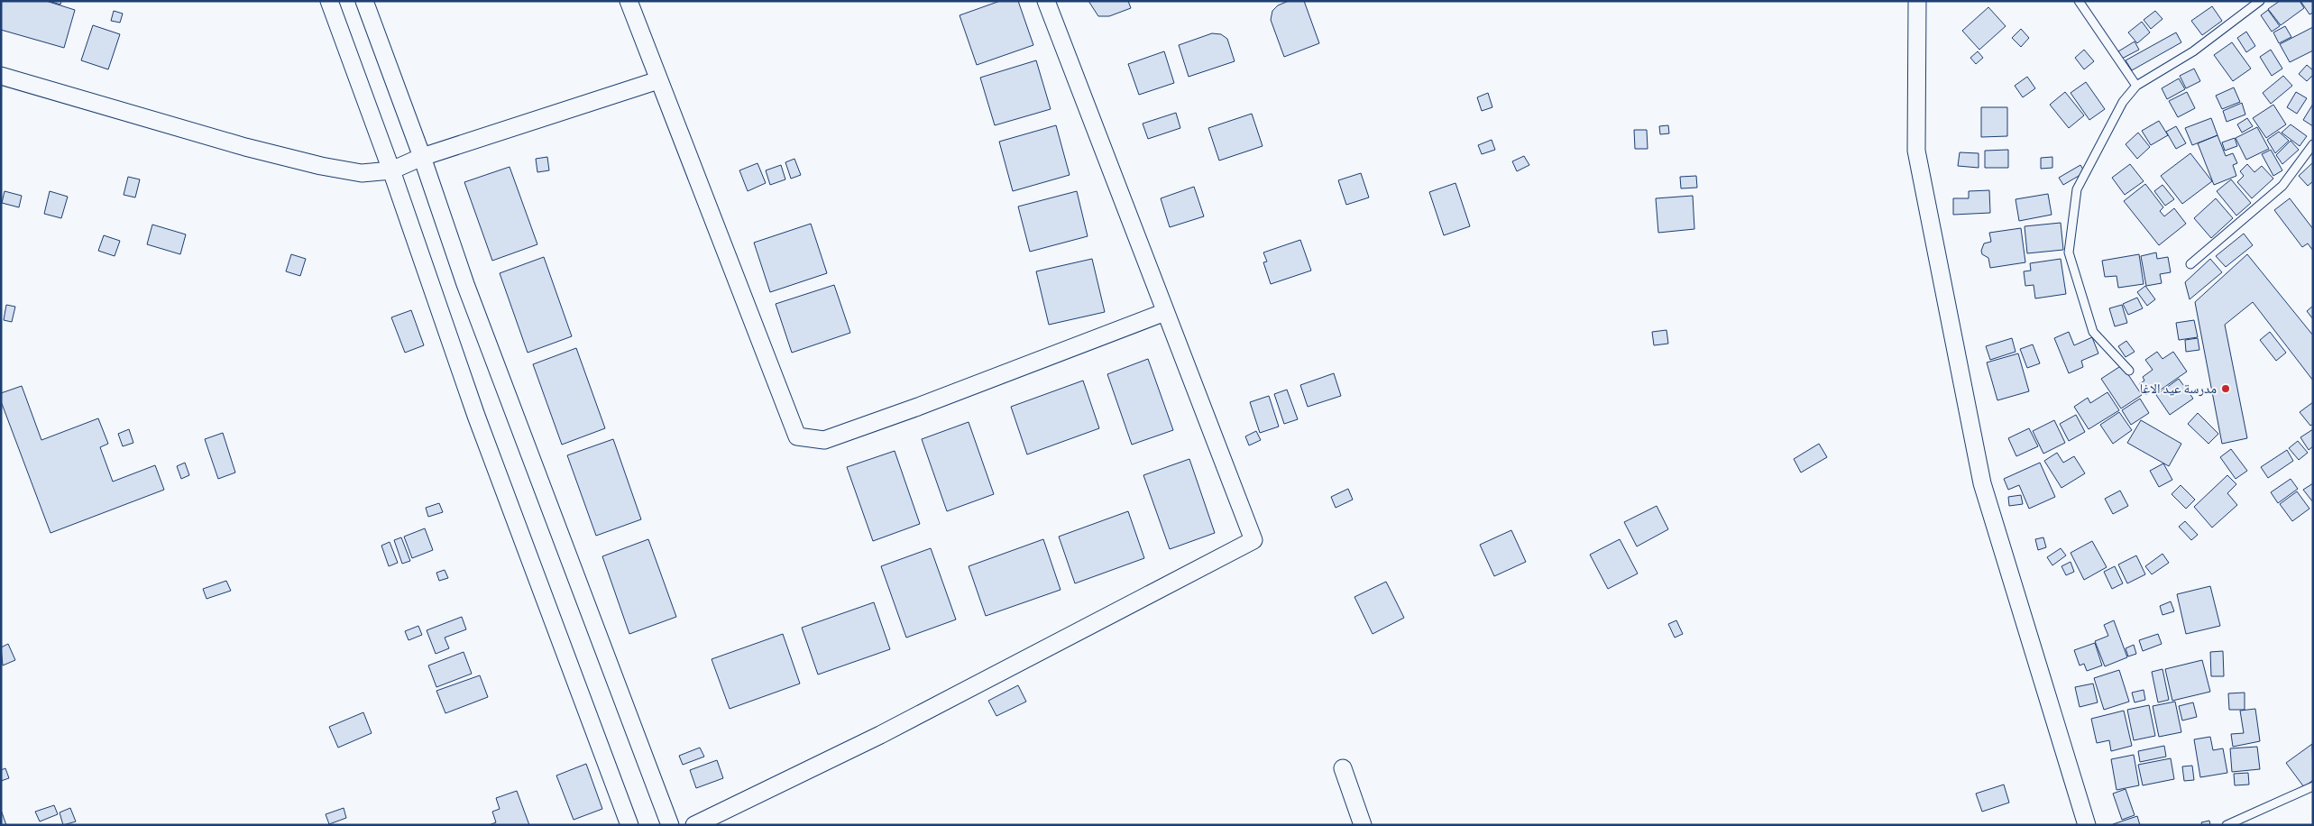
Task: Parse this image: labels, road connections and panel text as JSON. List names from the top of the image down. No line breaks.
{"places":["مدرسة عيد الاغا"]}
